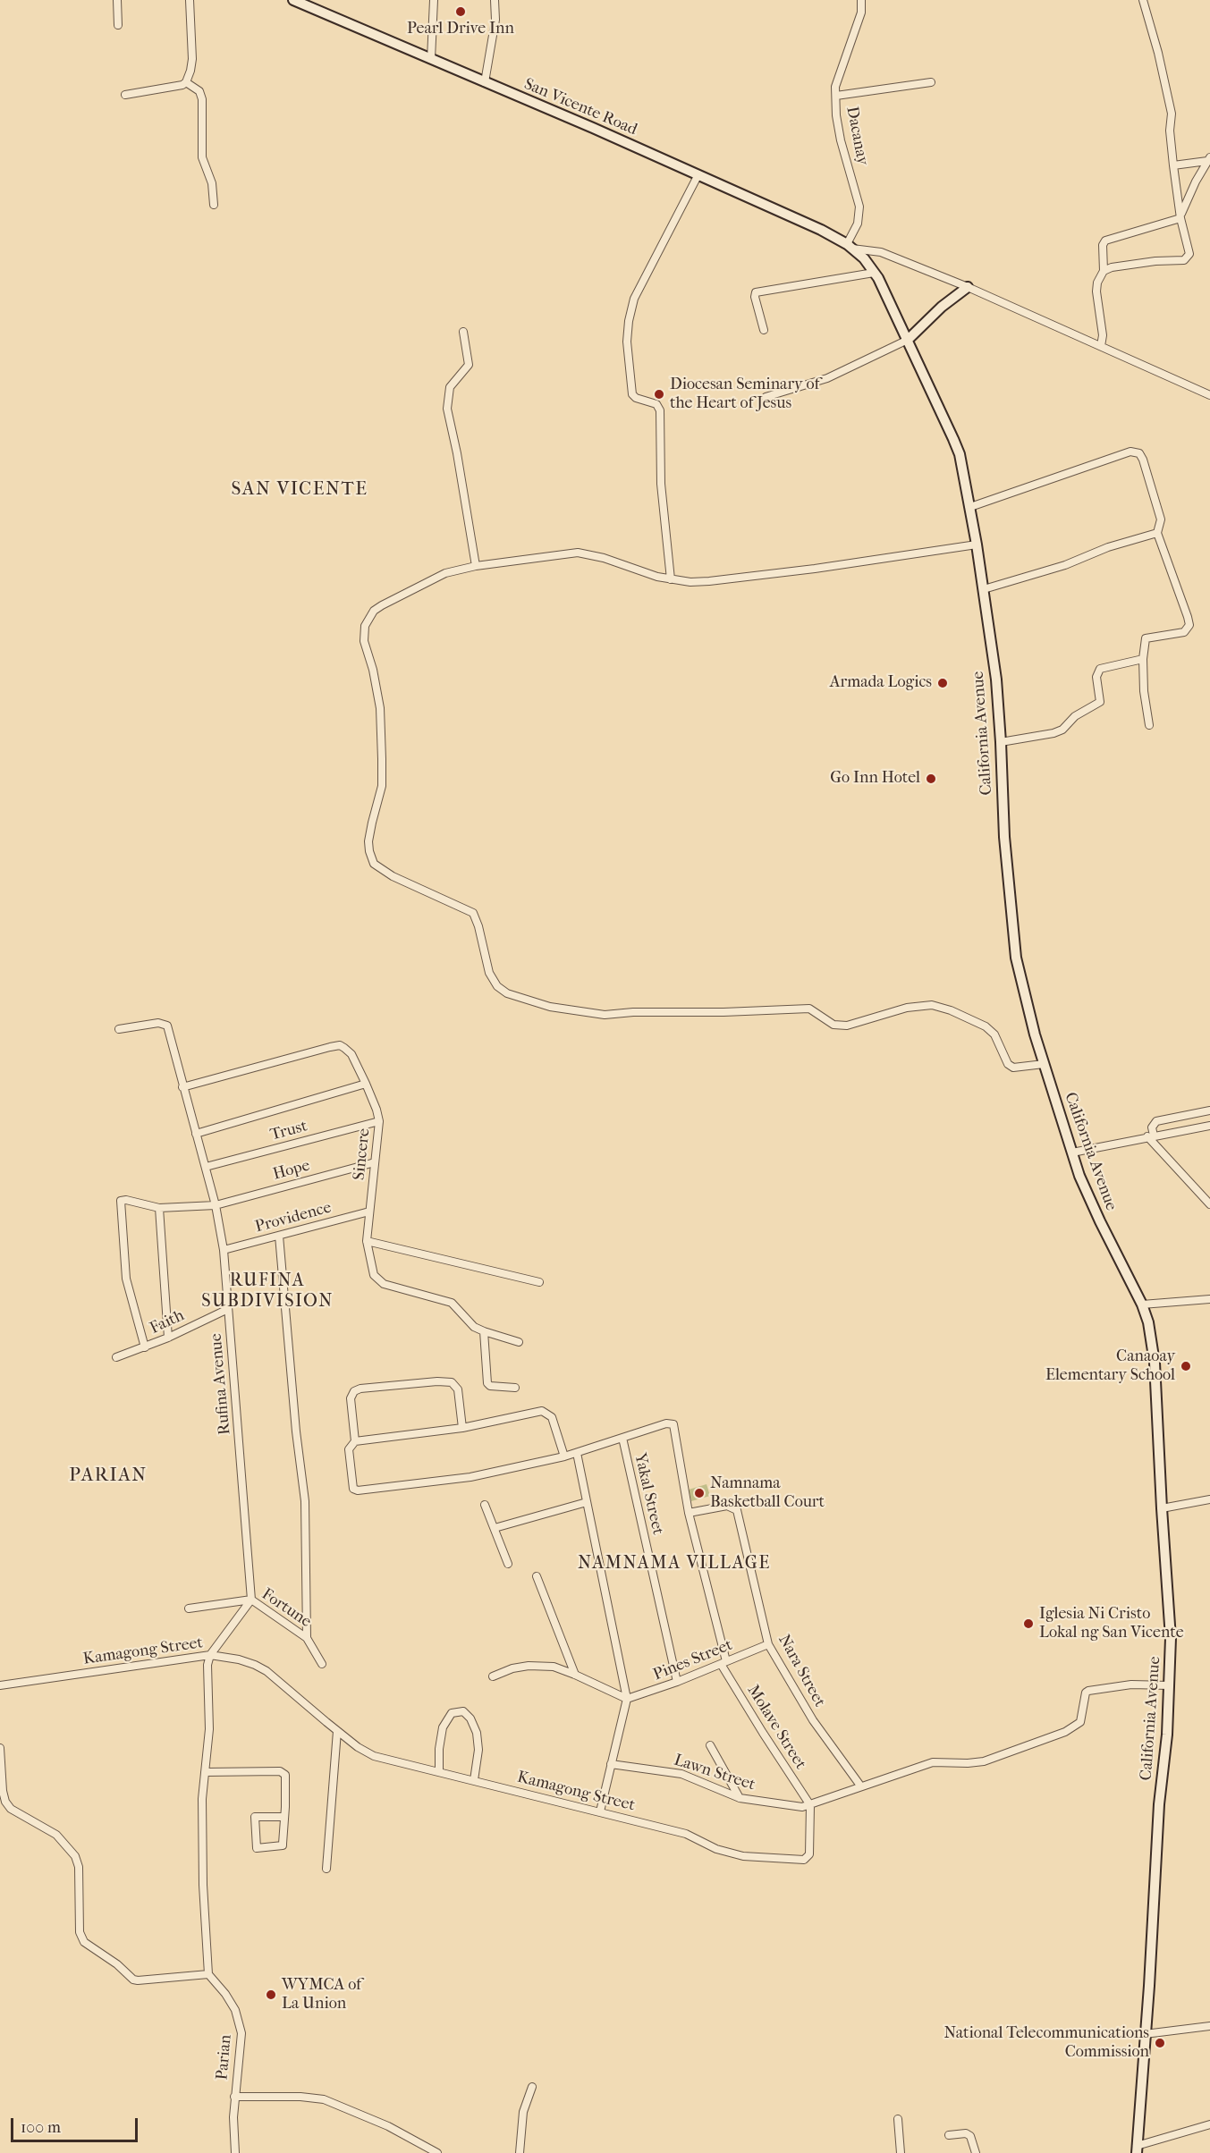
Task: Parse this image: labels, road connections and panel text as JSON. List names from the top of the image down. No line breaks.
{"streets":{"street":["San Vicente Road","Dacanay","California Avenue","Trust","Sincere","Hope","Providence","Faith","Rufina Avenue","Yakal Street","Fortune","Kamagong Street","Pines Street","Nara Street","Molave Street","Lawn Street","Parian"]},"crossings":[["San Vicente Road","Dacanay"],["San Vicente Road","California Avenue"],["Dacanay","California Avenue"],["Trust","Sincere"],["Trust","Rufina Avenue"],["Sincere","Hope"],["Sincere","Providence"],["Sincere","Rufina Avenue"],["Hope","Faith"],["Hope","Rufina Avenue"],["Providence","Rufina Avenue"],["Faith","Rufina Avenue"],["Rufina Avenue","Fortune"],["Yakal Street","Pines Street"],["Kamagong Street","Molave Street"],["Kamagong Street","Lawn Street"],["Pines Street","Nara Street"],["Pines Street","Molave Street"],["Nara Street","Molave Street"],["Molave Street","Lawn Street"]],"districts":["SAN VICENTE","RUFINA SUBDIVISION","PARIAN","NAMNAMA VILLAGE"],"places":["Pearl Drive Inn","Diocesan Seminary of the Heart of Jesus","Armada Logics","Go Inn Hotel","Canaoay Elementary School","Namnama Basketball Court","Iglesia Ni Cristo Lokal ng San Vicente","WYMCA of La Union","National Telecommunications Commission"],"scale_bar":"100 m"}
